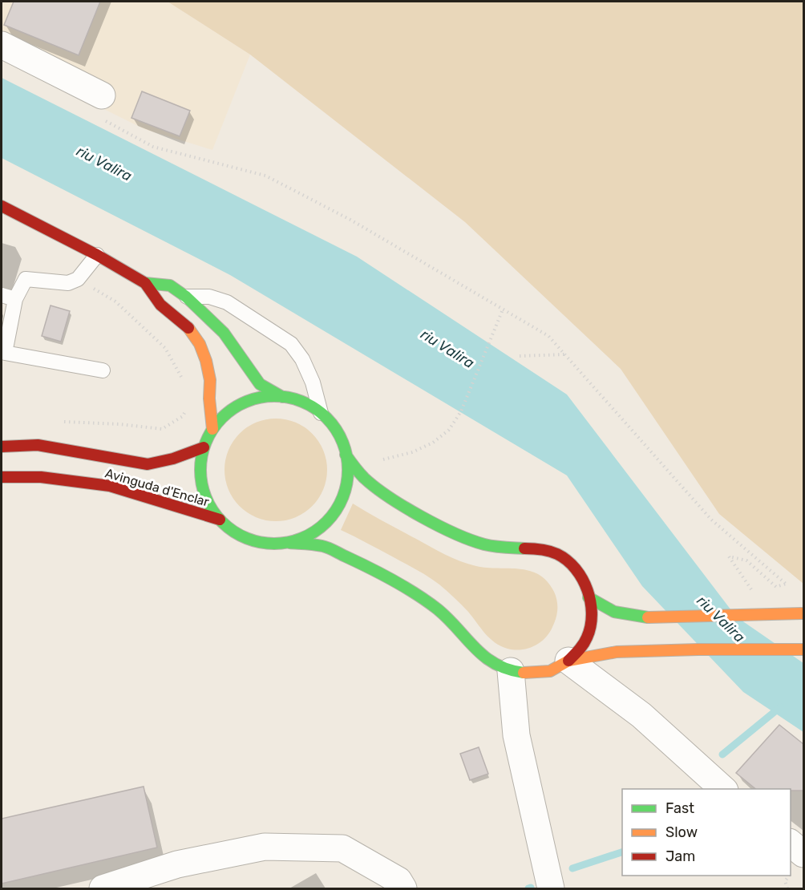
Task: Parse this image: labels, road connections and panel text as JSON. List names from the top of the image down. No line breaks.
{"streets":{"main road":["Avinguda d'Enclar"]},"water":["riu Valira"],"legend":["Fast","Slow","Jam"]}
